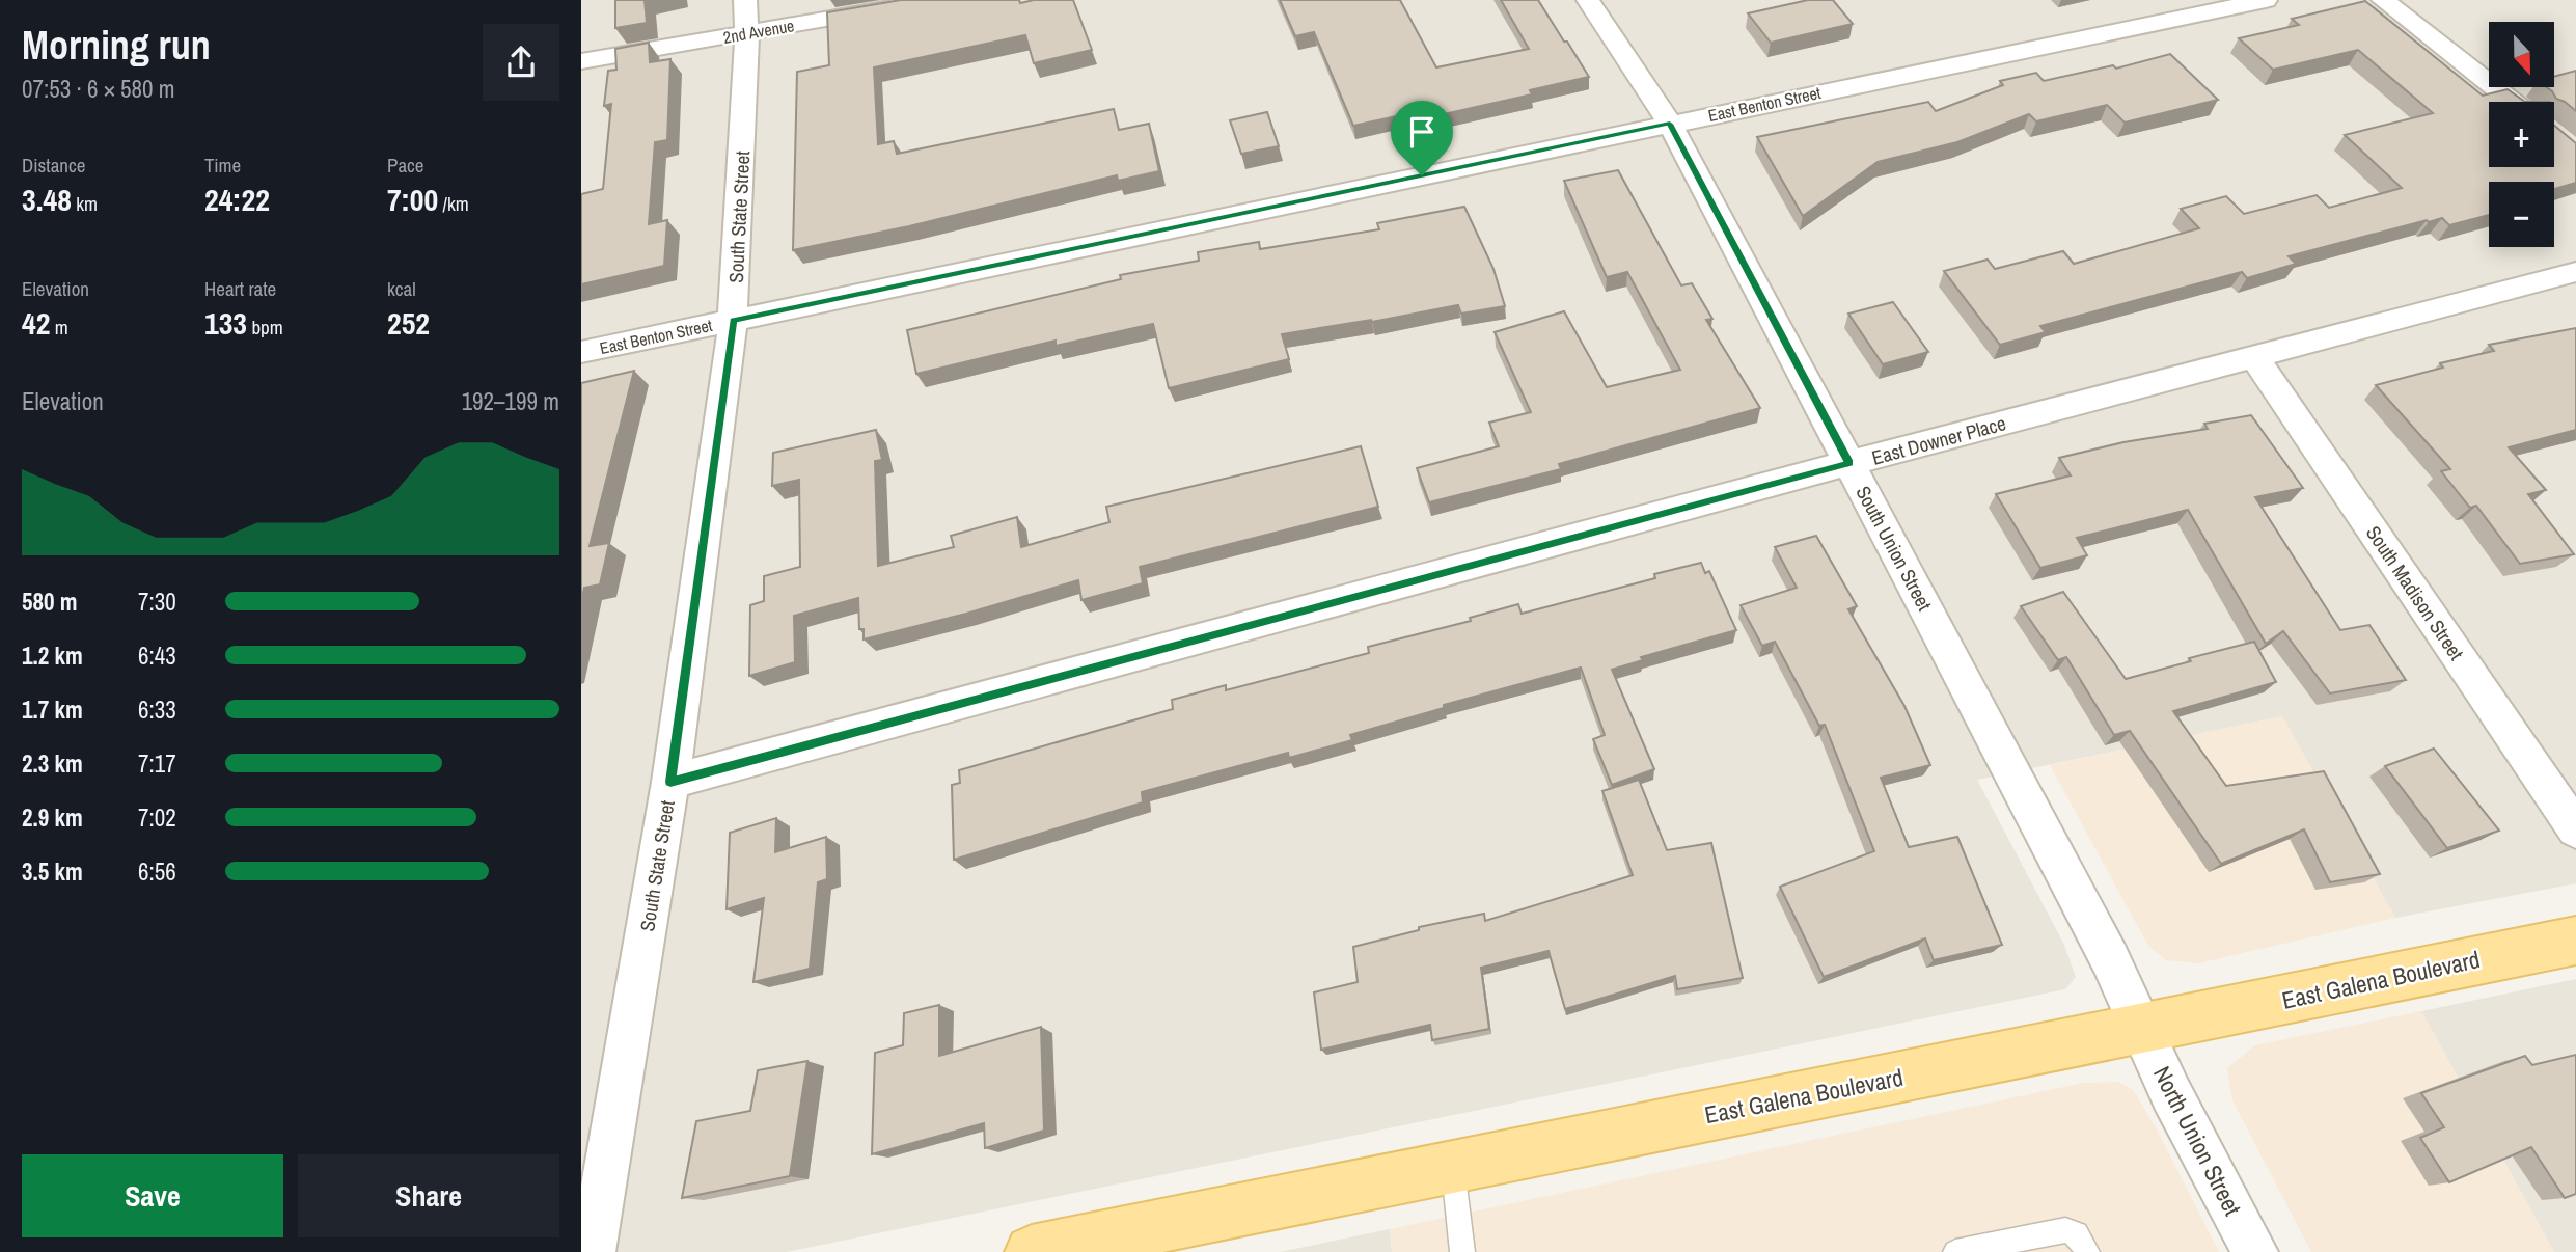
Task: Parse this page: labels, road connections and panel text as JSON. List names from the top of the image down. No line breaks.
{"streets":{"main road":["East Galena Boulevard"],"street":["2nd Avenue","East Benton Street","South State Street","East Downer Place","South Union Street","South Madison Street","North Union Street"]},"crossings":[["2nd Avenue","South State Street"],["East Benton Street","South State Street"],["East Benton Street","South Union Street"],["South State Street","East Downer Place"],["East Downer Place","South Union Street"],["East Downer Place","South Madison Street"],["South Union Street","East Galena Boulevard"],["South Union Street","North Union Street"],["East Galena Boulevard","North Union Street"]],"north":"bottom","page":{"heading":["Morning run","07:53 · 6 × 580 m"],"map_buttons":["+","−"],"stats":[["Distance","3.48 km"],["Time","24:22"],["Pace","7:00 /km"],["Elevation","42 m"],["Heart rate","133 bpm"],["kcal","252"]],"chart":["Elevation","192–199 m"],"list":[{"name":"580 m","note":"7:30"},{"name":"1.2 km","note":"6:43"},{"name":"1.7 km","note":"6:33"},{"name":"2.3 km","note":"7:17"},{"name":"2.9 km","note":"7:02"},{"name":"3.5 km","note":"6:56"}],"buttons":["Save","Share"]}}
